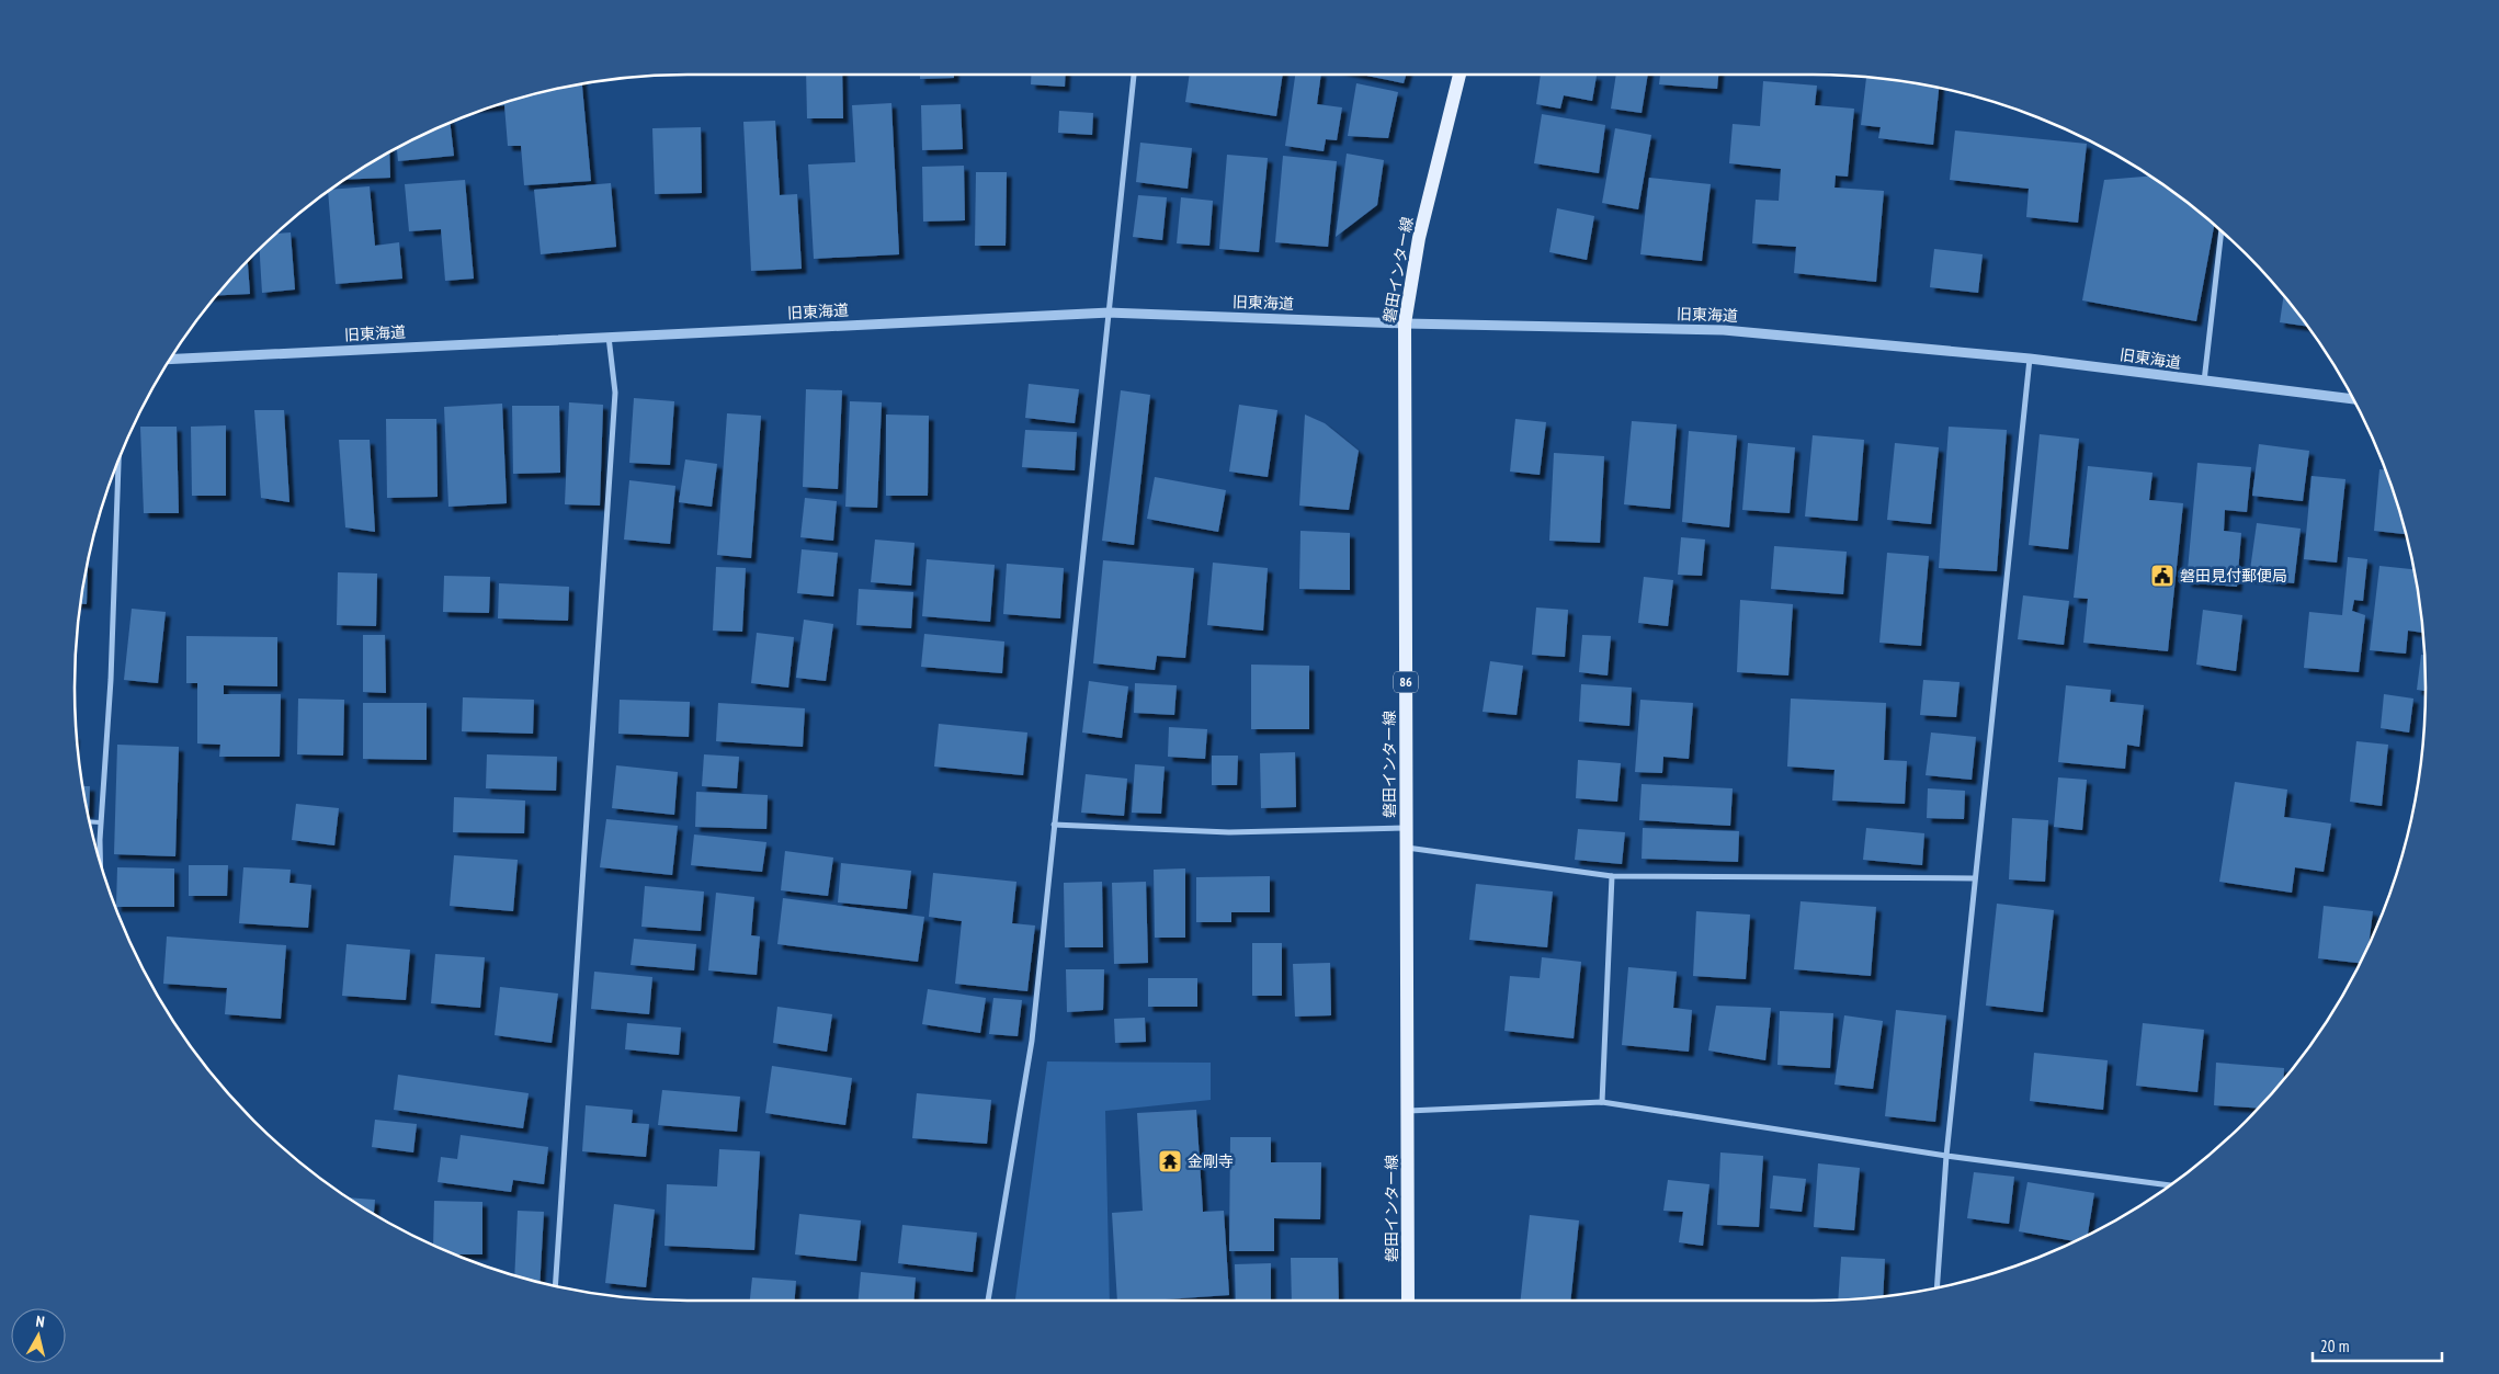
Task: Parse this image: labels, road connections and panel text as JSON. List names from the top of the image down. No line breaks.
{"streets":{"main road":["磐田インター線","86"],"street":["旧東海道"]},"crossings":[["磐田インター線","旧東海道"]],"places":{"public building":["磐田見付郵便局"],"temple":["金剛寺"]},"scale_bar":"20 m","north":"top"}
